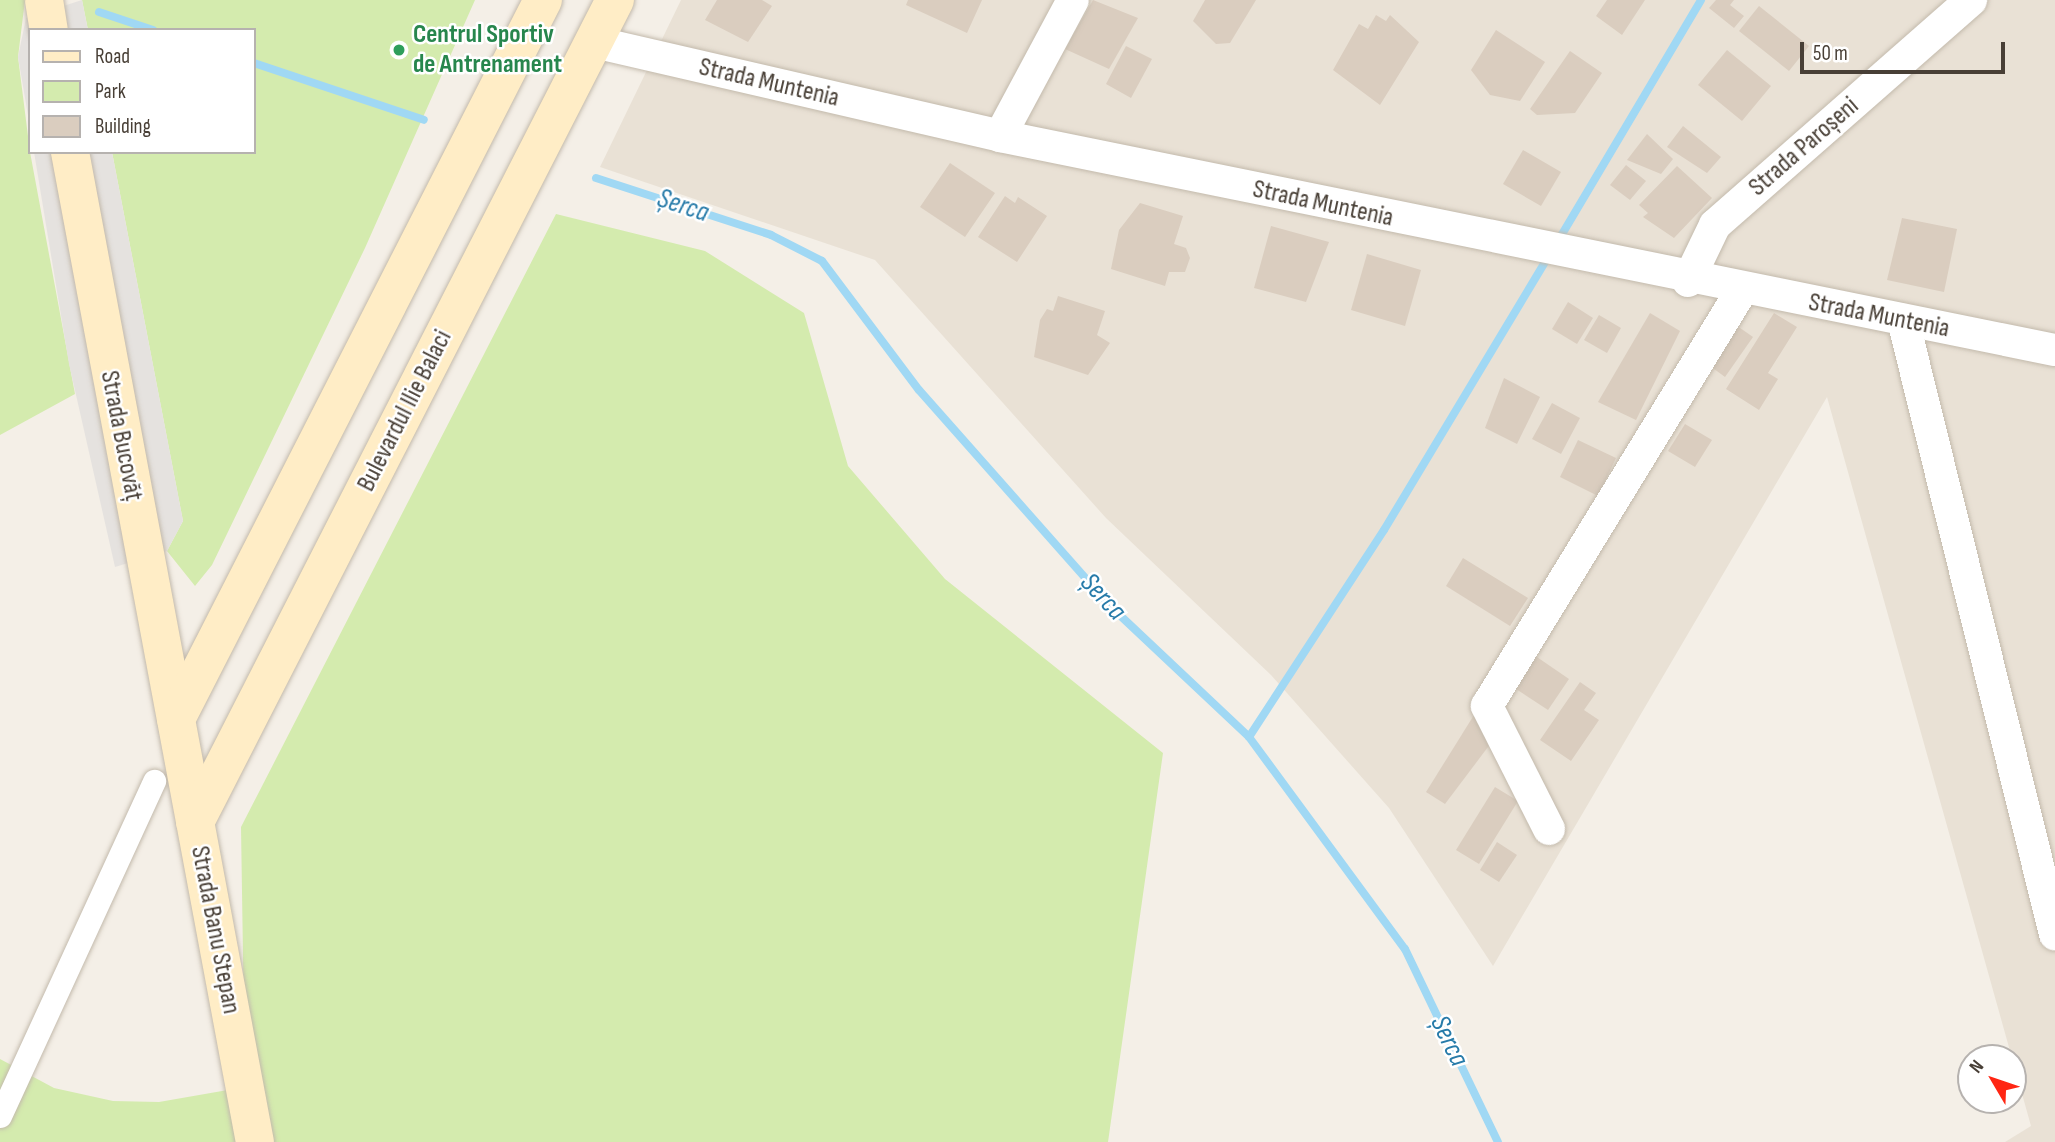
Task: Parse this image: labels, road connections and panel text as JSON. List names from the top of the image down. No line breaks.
{"streets":{"main road":["Bulevardul Ilie Balaci","Strada Bucovăț","Strada Banu Stepan"],"street":["Strada Muntenia","Strada Paroșeni"]},"crossings":[["Strada Muntenia","Strada Paroșeni"],["Strada Muntenia","Bulevardul Ilie Balaci"],["Bulevardul Ilie Balaci","Strada Banu Stepan"],["Strada Bucovăț","Strada Banu Stepan"]],"water":["Șerca"],"places":["Centrul Sportiv de Antrenament"],"legend":["Road","Park","Building"],"scale_bar":"50 m","north":"top left"}
